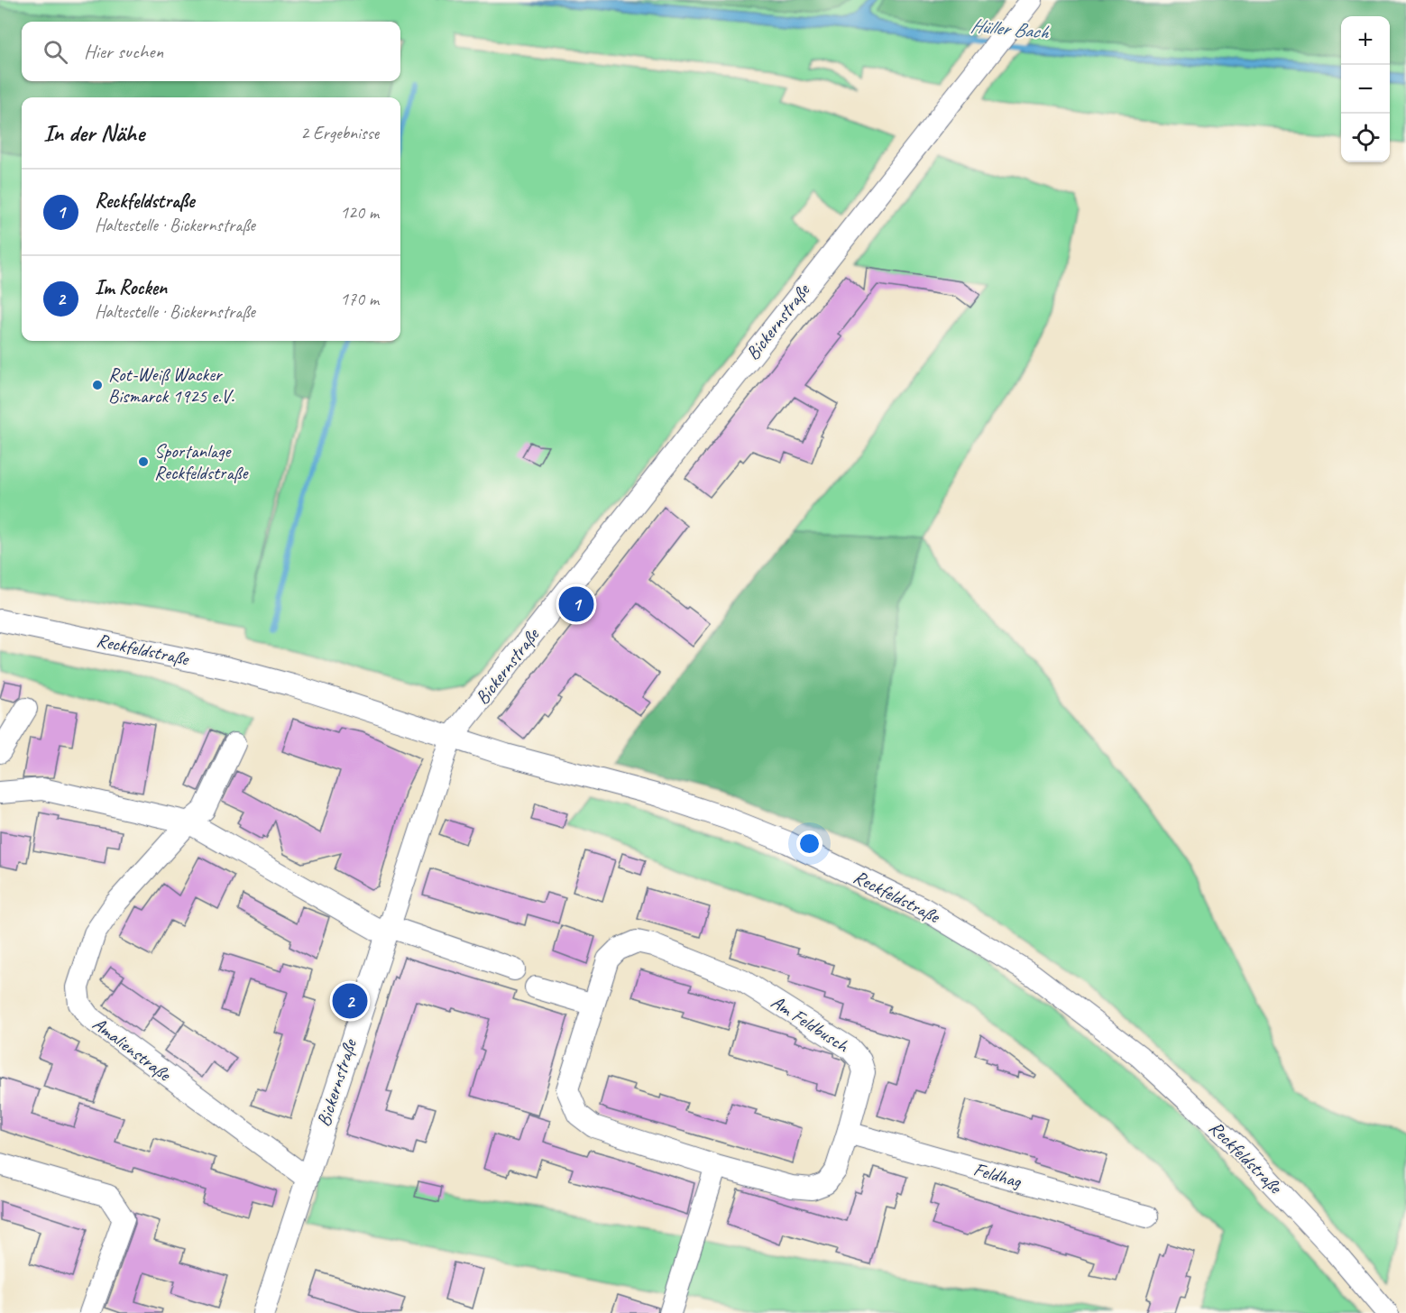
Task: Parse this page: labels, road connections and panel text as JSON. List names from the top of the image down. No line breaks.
{"streets":{"street":["Bickernstraße","Reckfeldstraße","Am Feldbusch","Amalienstraße","Feldhag"]},"crossings":[["Bickernstraße","Reckfeldstraße"],["Bickernstraße","Amalienstraße"],["Am Feldbusch","Feldhag"]],"water":["Hüller Bach"],"places":["Rot-Weiß Wacker Bismarck 1925 e.V.","Sportanlage Reckfeldstraße"],"page":{"map_buttons":["+","−"],"search":"Hier suchen","heading":["In der Nähe","2 Ergebnisse"],"list":[{"mark":"1","name":"Reckfeldstraße","note":"Haltestelle · Bickernstraße","value":"120 m"},{"mark":"2","name":"Im Rocken","note":"Haltestelle · Bickernstraße","value":"170 m"}],"pins":["1","2"]}}
